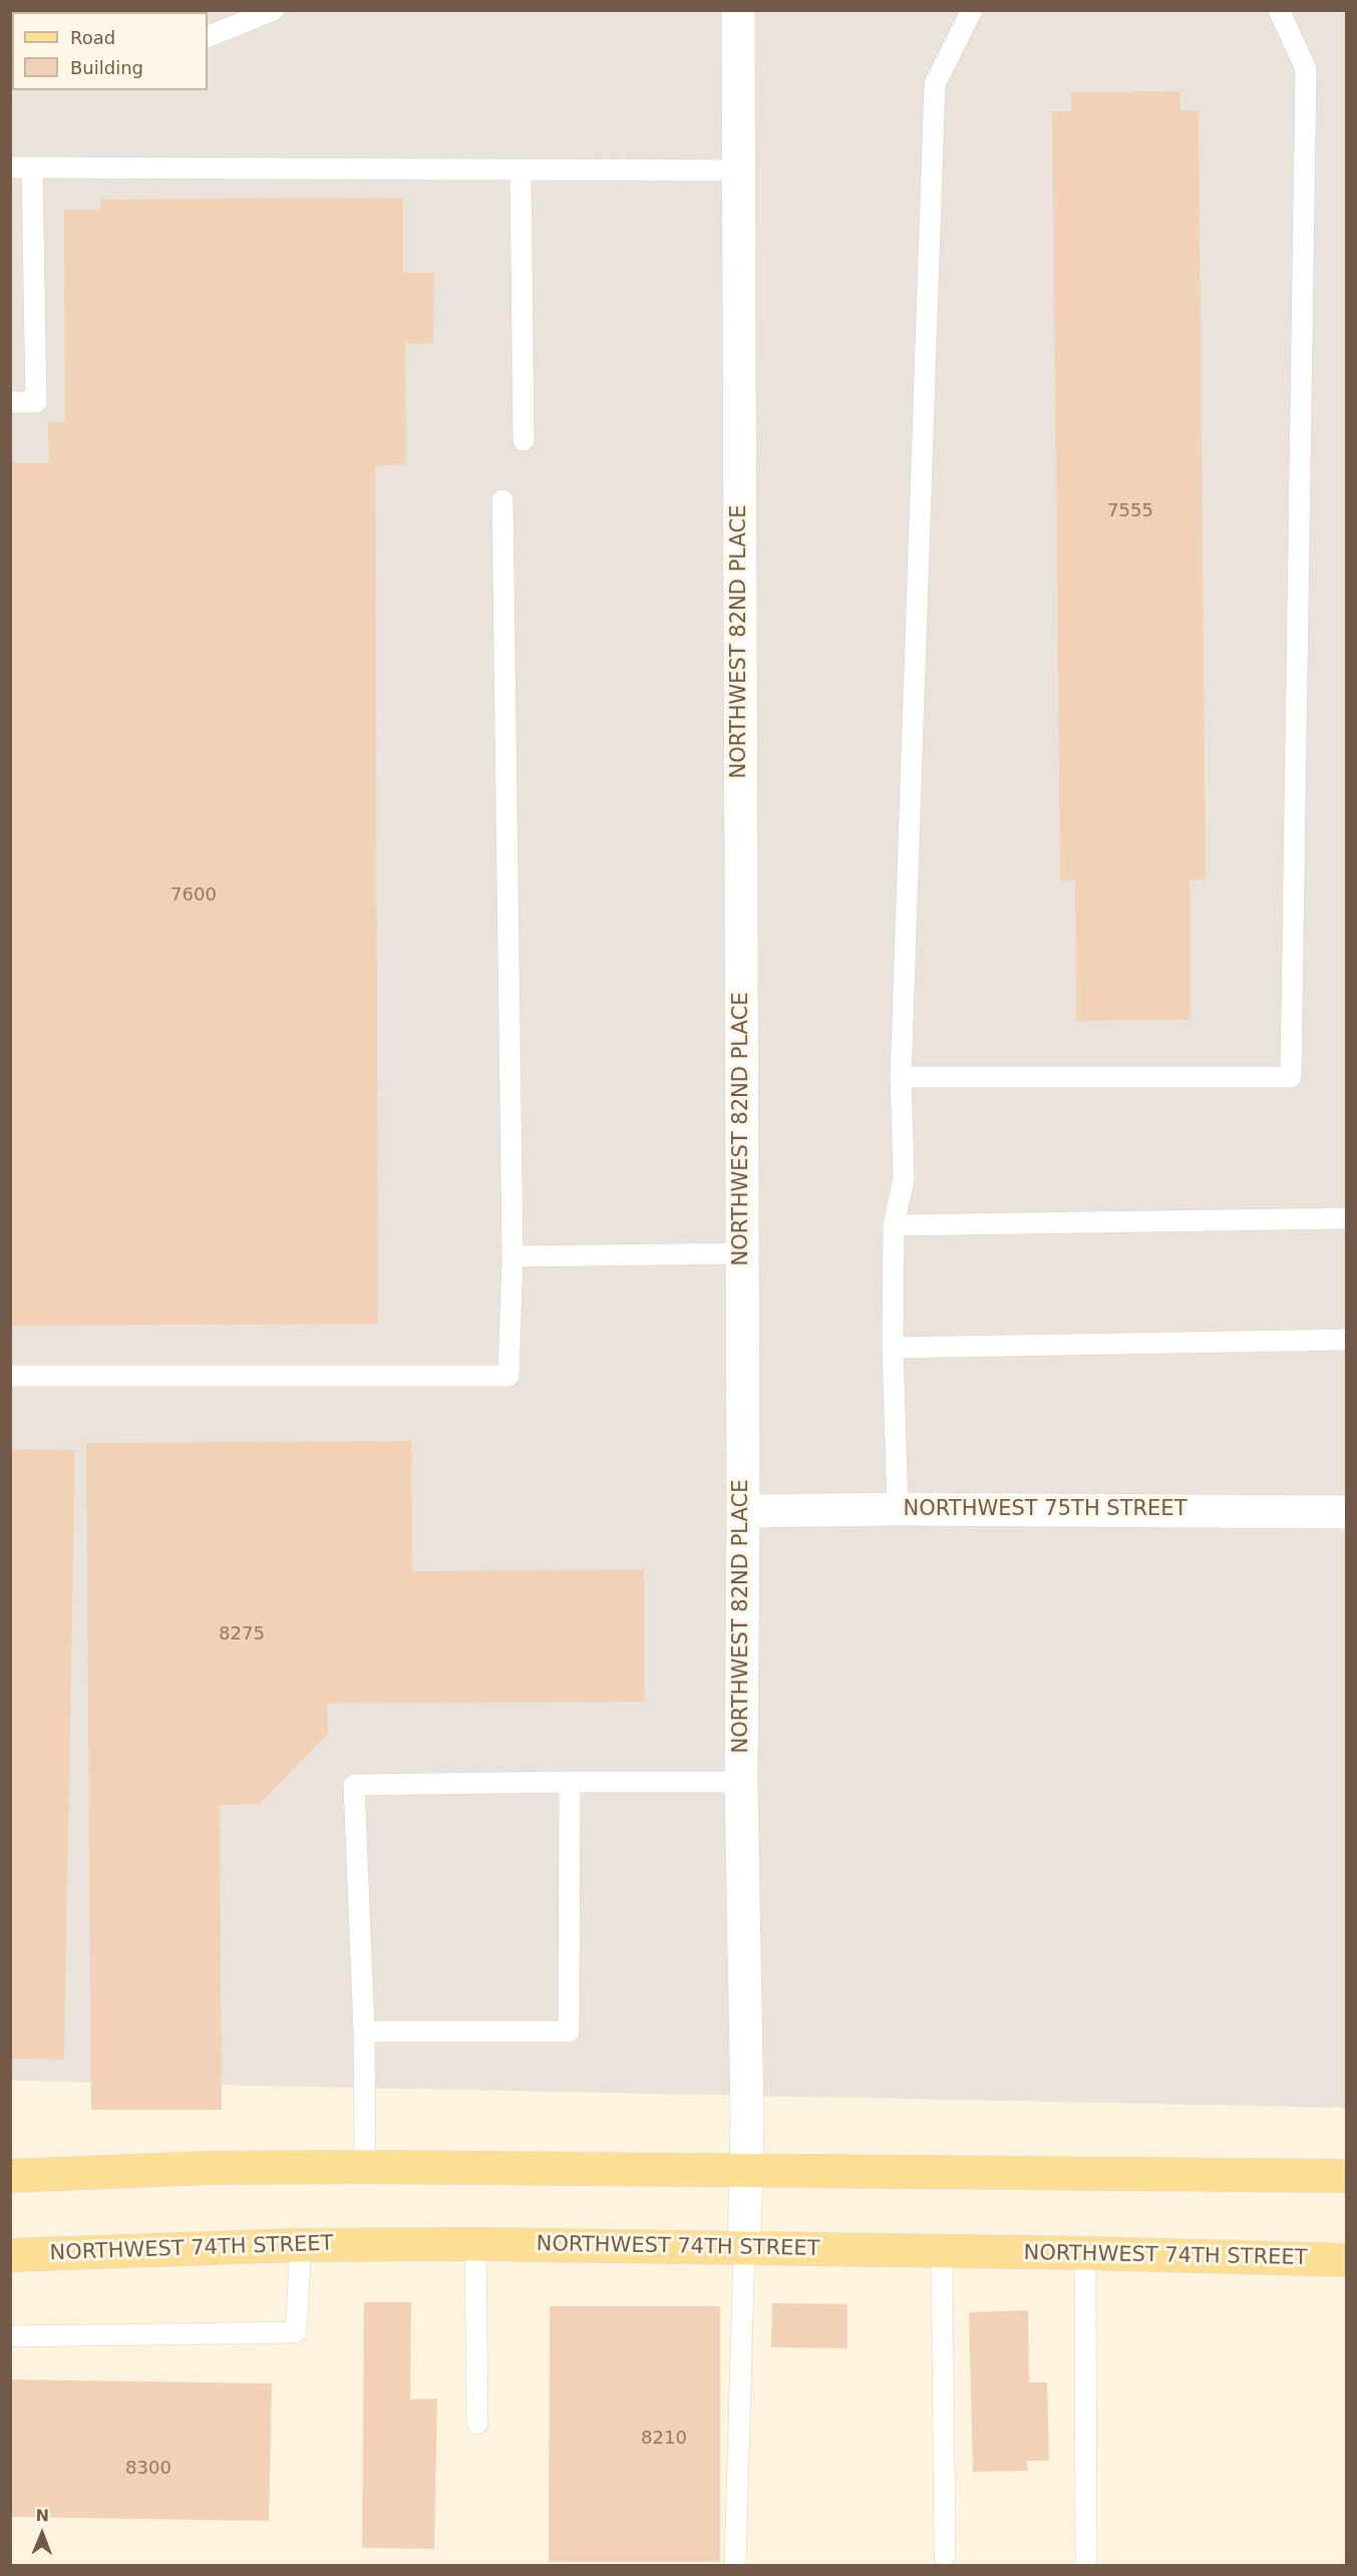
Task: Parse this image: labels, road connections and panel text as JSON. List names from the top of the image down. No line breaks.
{"streets":{"main road":["NORTHWEST 74TH STREET"],"street":["NORTHWEST 82ND PLACE","NORTHWEST 75TH STREET"]},"crossings":[["NORTHWEST 82ND PLACE","NORTHWEST 75TH STREET"],["NORTHWEST 82ND PLACE","NORTHWEST 74TH STREET"]],"house_numbers":["7555","7600","8275","8210","8300"],"legend":["Road","Building"],"north":"top"}
